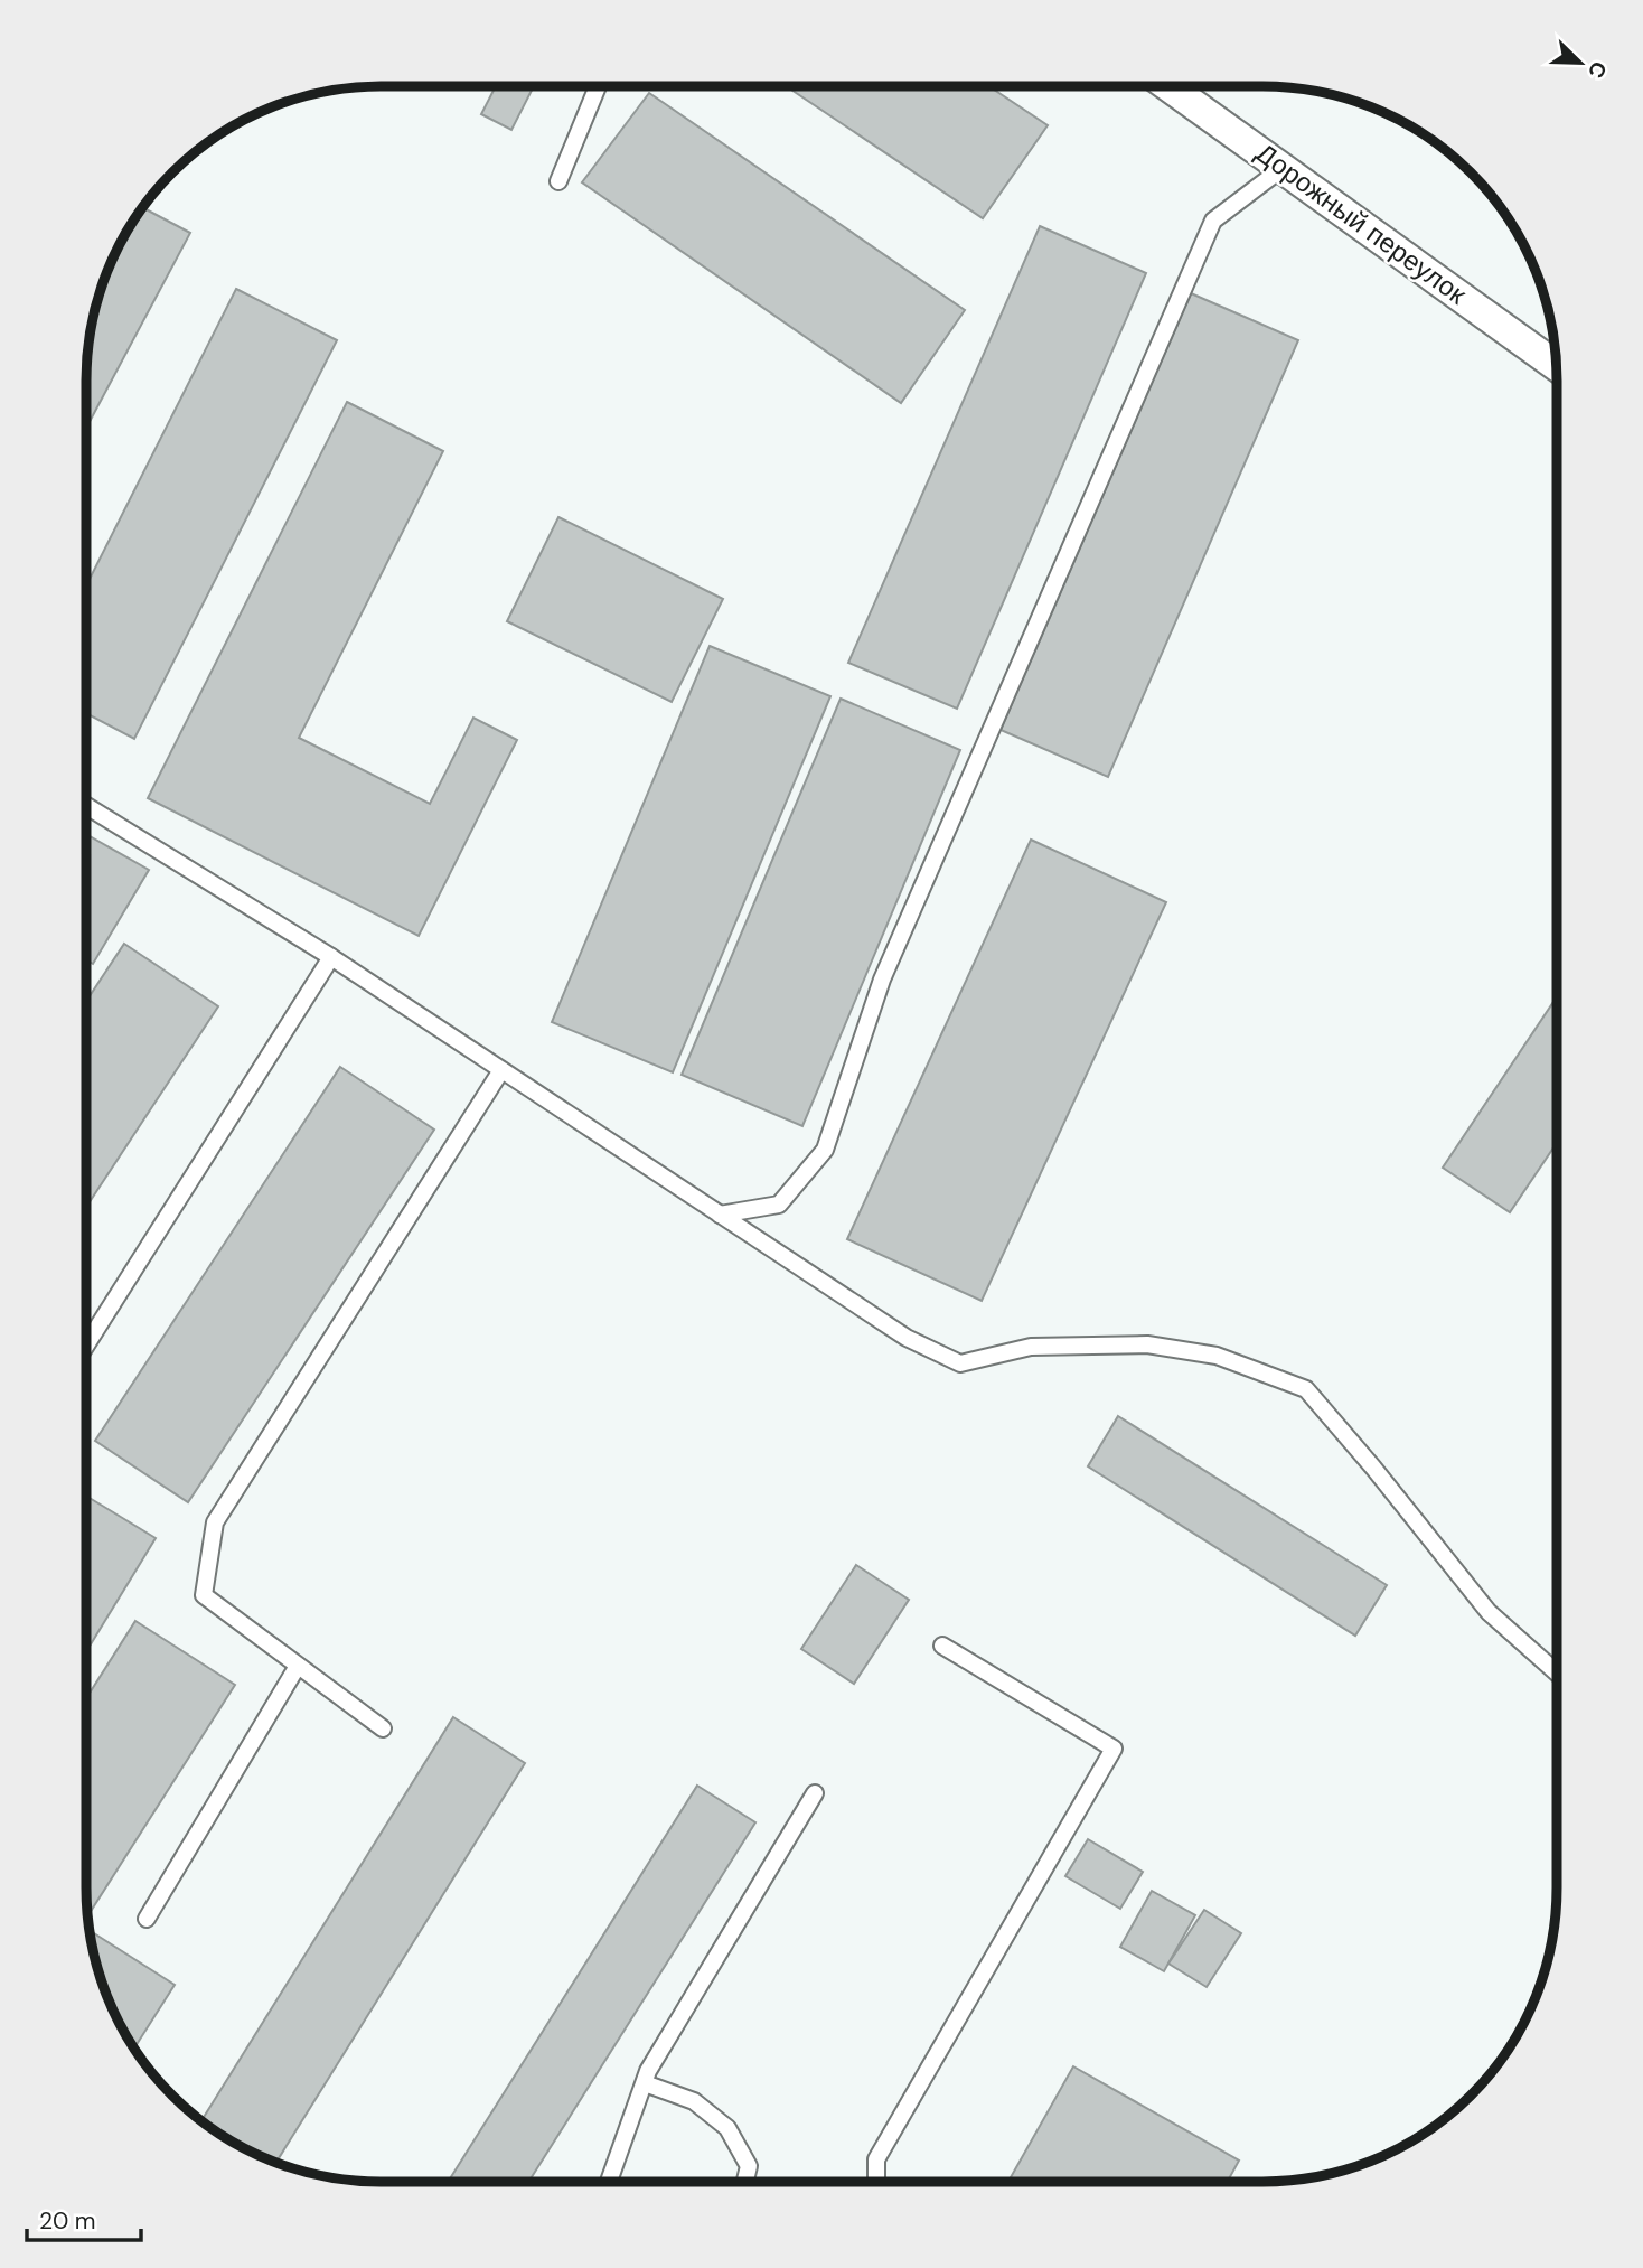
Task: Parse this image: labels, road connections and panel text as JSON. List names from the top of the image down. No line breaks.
{"streets":{"street":["Дорожный переулок"]},"scale_bar":"20 m","north":"bottom right"}
